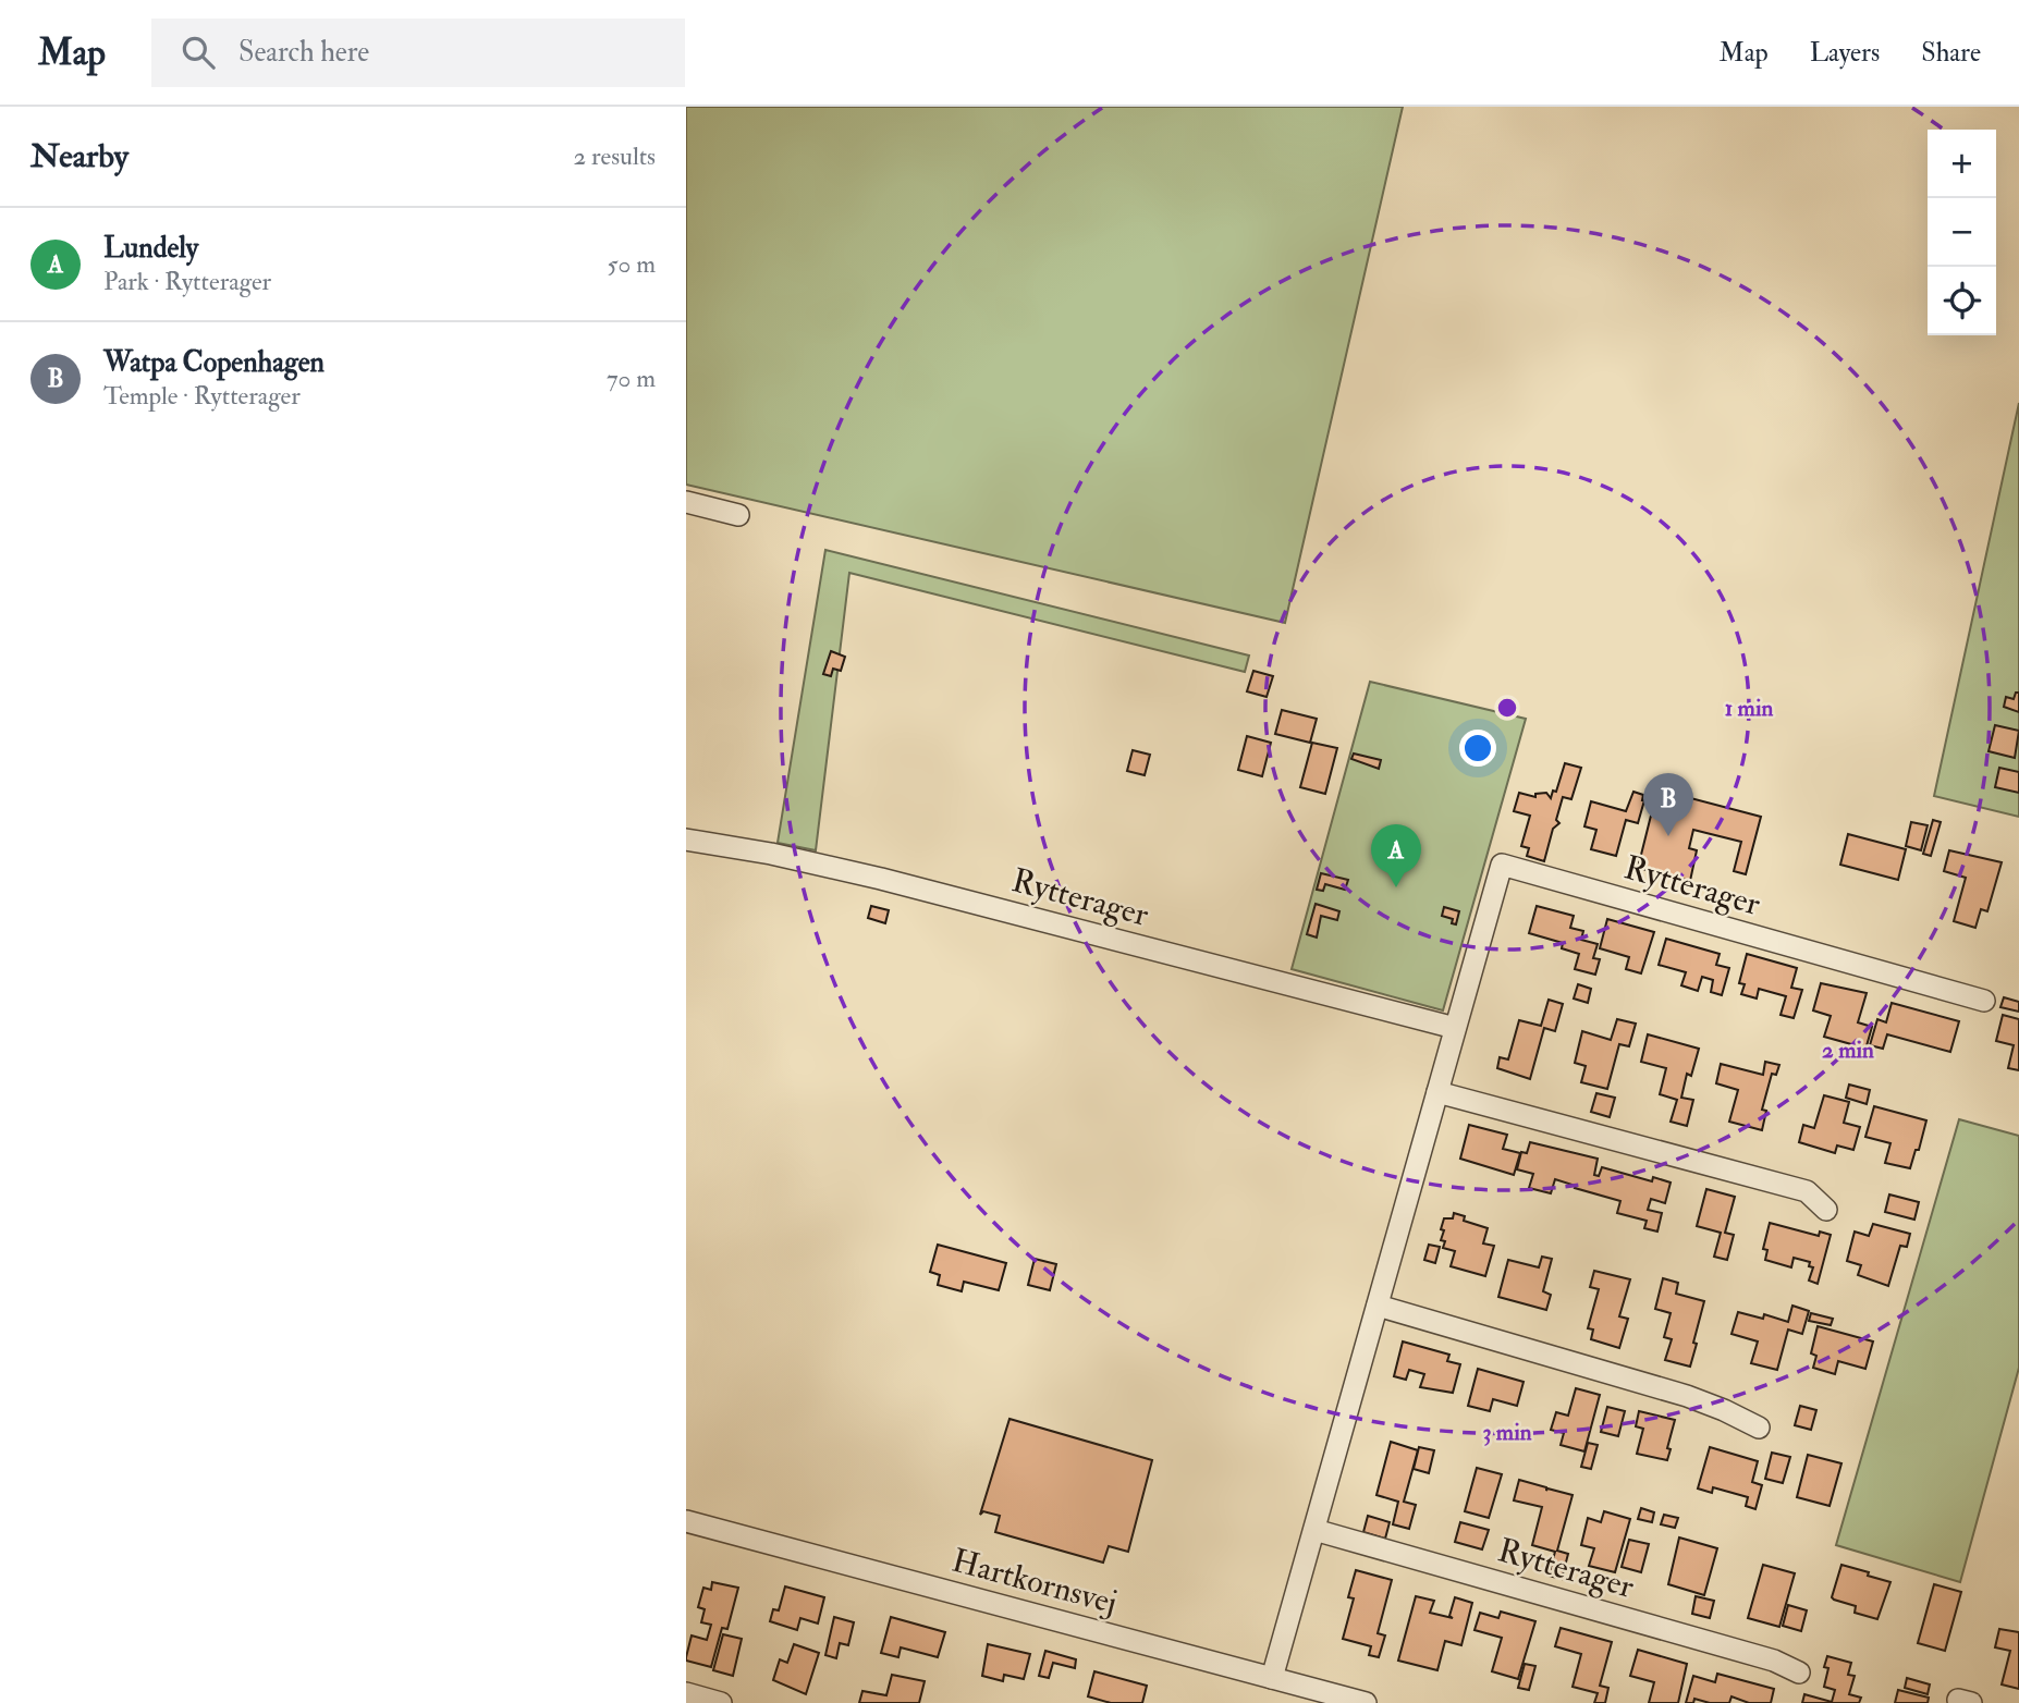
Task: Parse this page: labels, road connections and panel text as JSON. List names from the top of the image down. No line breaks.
{"streets":{"street":["Rytterager","Hartkornsvej"]},"crossings":[["Rytterager","Hartkornsvej"]],"page":{"header":"Map","search":"Search here","nav":["Map","Layers","Share"],"heading":["Nearby","2 results"],"map_buttons":["+","−"],"list":[{"mark":"A","name":"Lundely","note":"Park · Rytterager","value":"50 m"},{"mark":"B","name":"Watpa Copenhagen","note":"Temple · Rytterager","value":"70 m"}],"pins":["B","A"]},"rings":["1 min","2 min","3 min"]}
